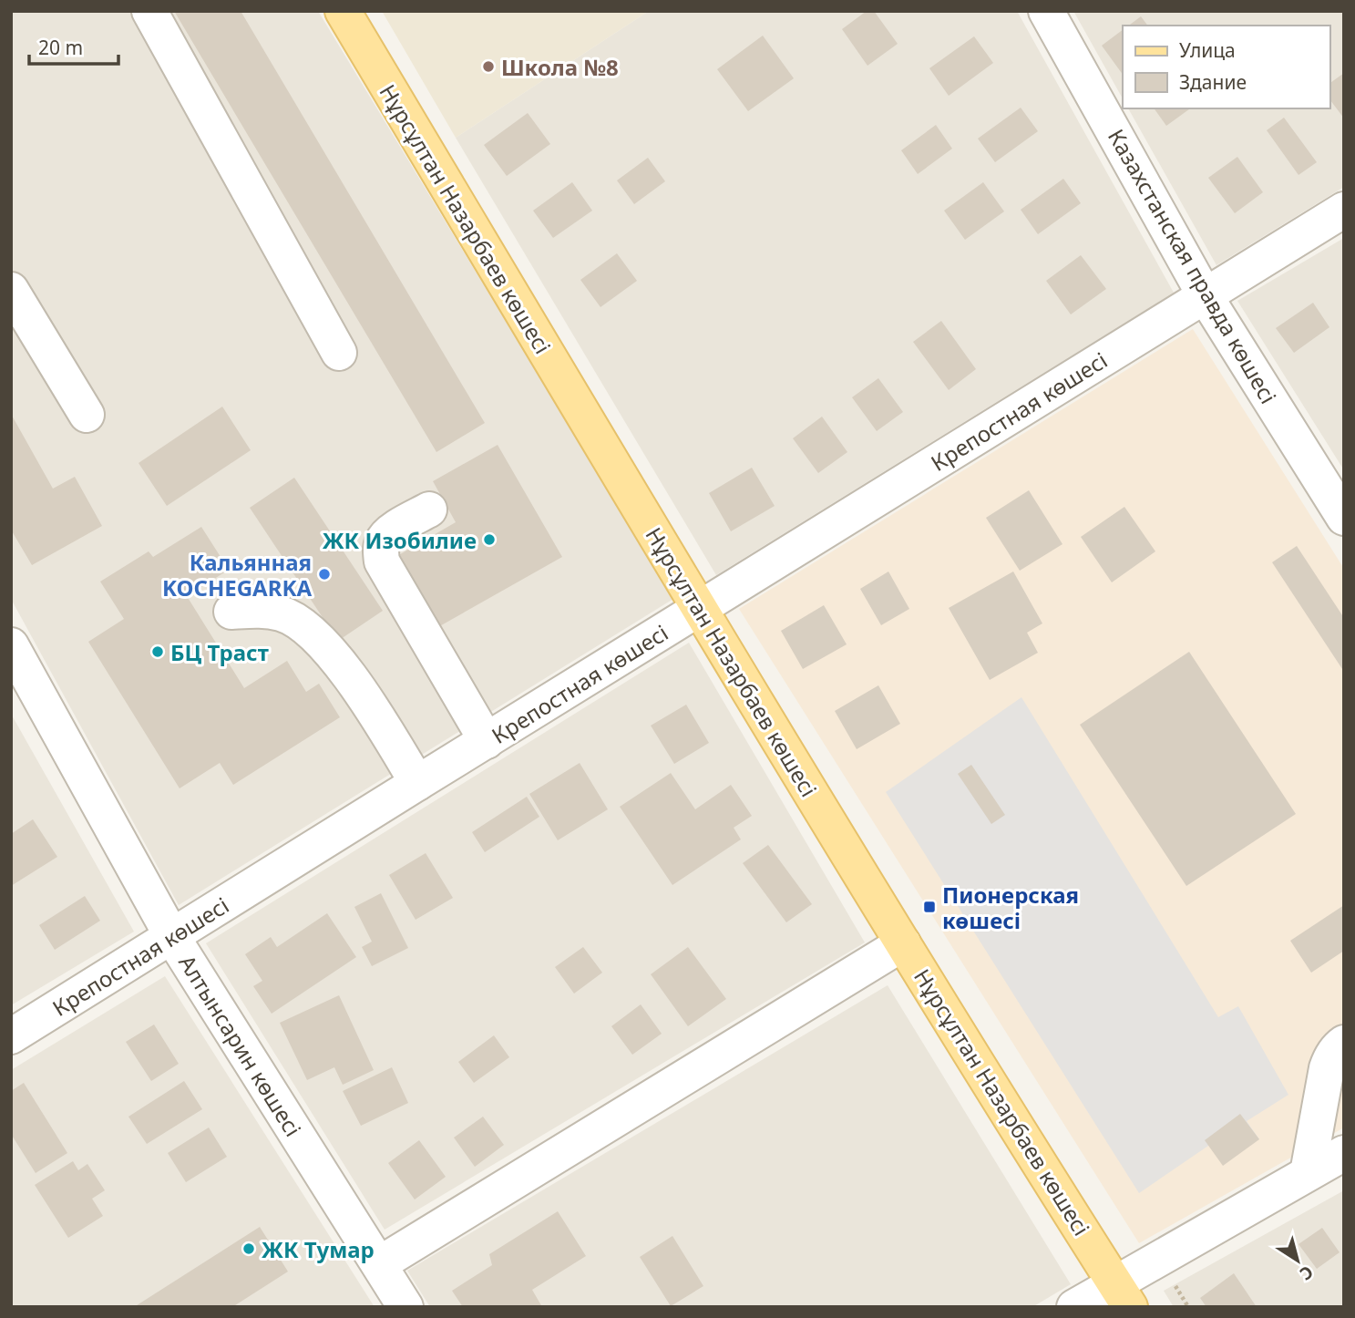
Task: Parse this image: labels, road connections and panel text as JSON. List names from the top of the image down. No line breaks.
{"streets":{"main road":["Нұрсұлтан Назарбаев көшесі"],"street":["Казахстанская правда көшесі","Крепостная көшесі","Алтынсарин көшесі"]},"crossings":[["Нұрсұлтан Назарбаев көшесі","Крепостная көшесі"],["Казахстанская правда көшесі","Крепостная көшесі"],["Крепостная көшесі","Алтынсарин көшесі"]],"places":{"other":["Школа №8","ЖК Изобилие","Кальянная KOCHEGARKA","БЦ Траст","ЖК Тумар"],"transit":["Пионерская көшесі"]},"legend":["Улица","Здание"],"scale_bar":"20 m","north":"bottom right"}
